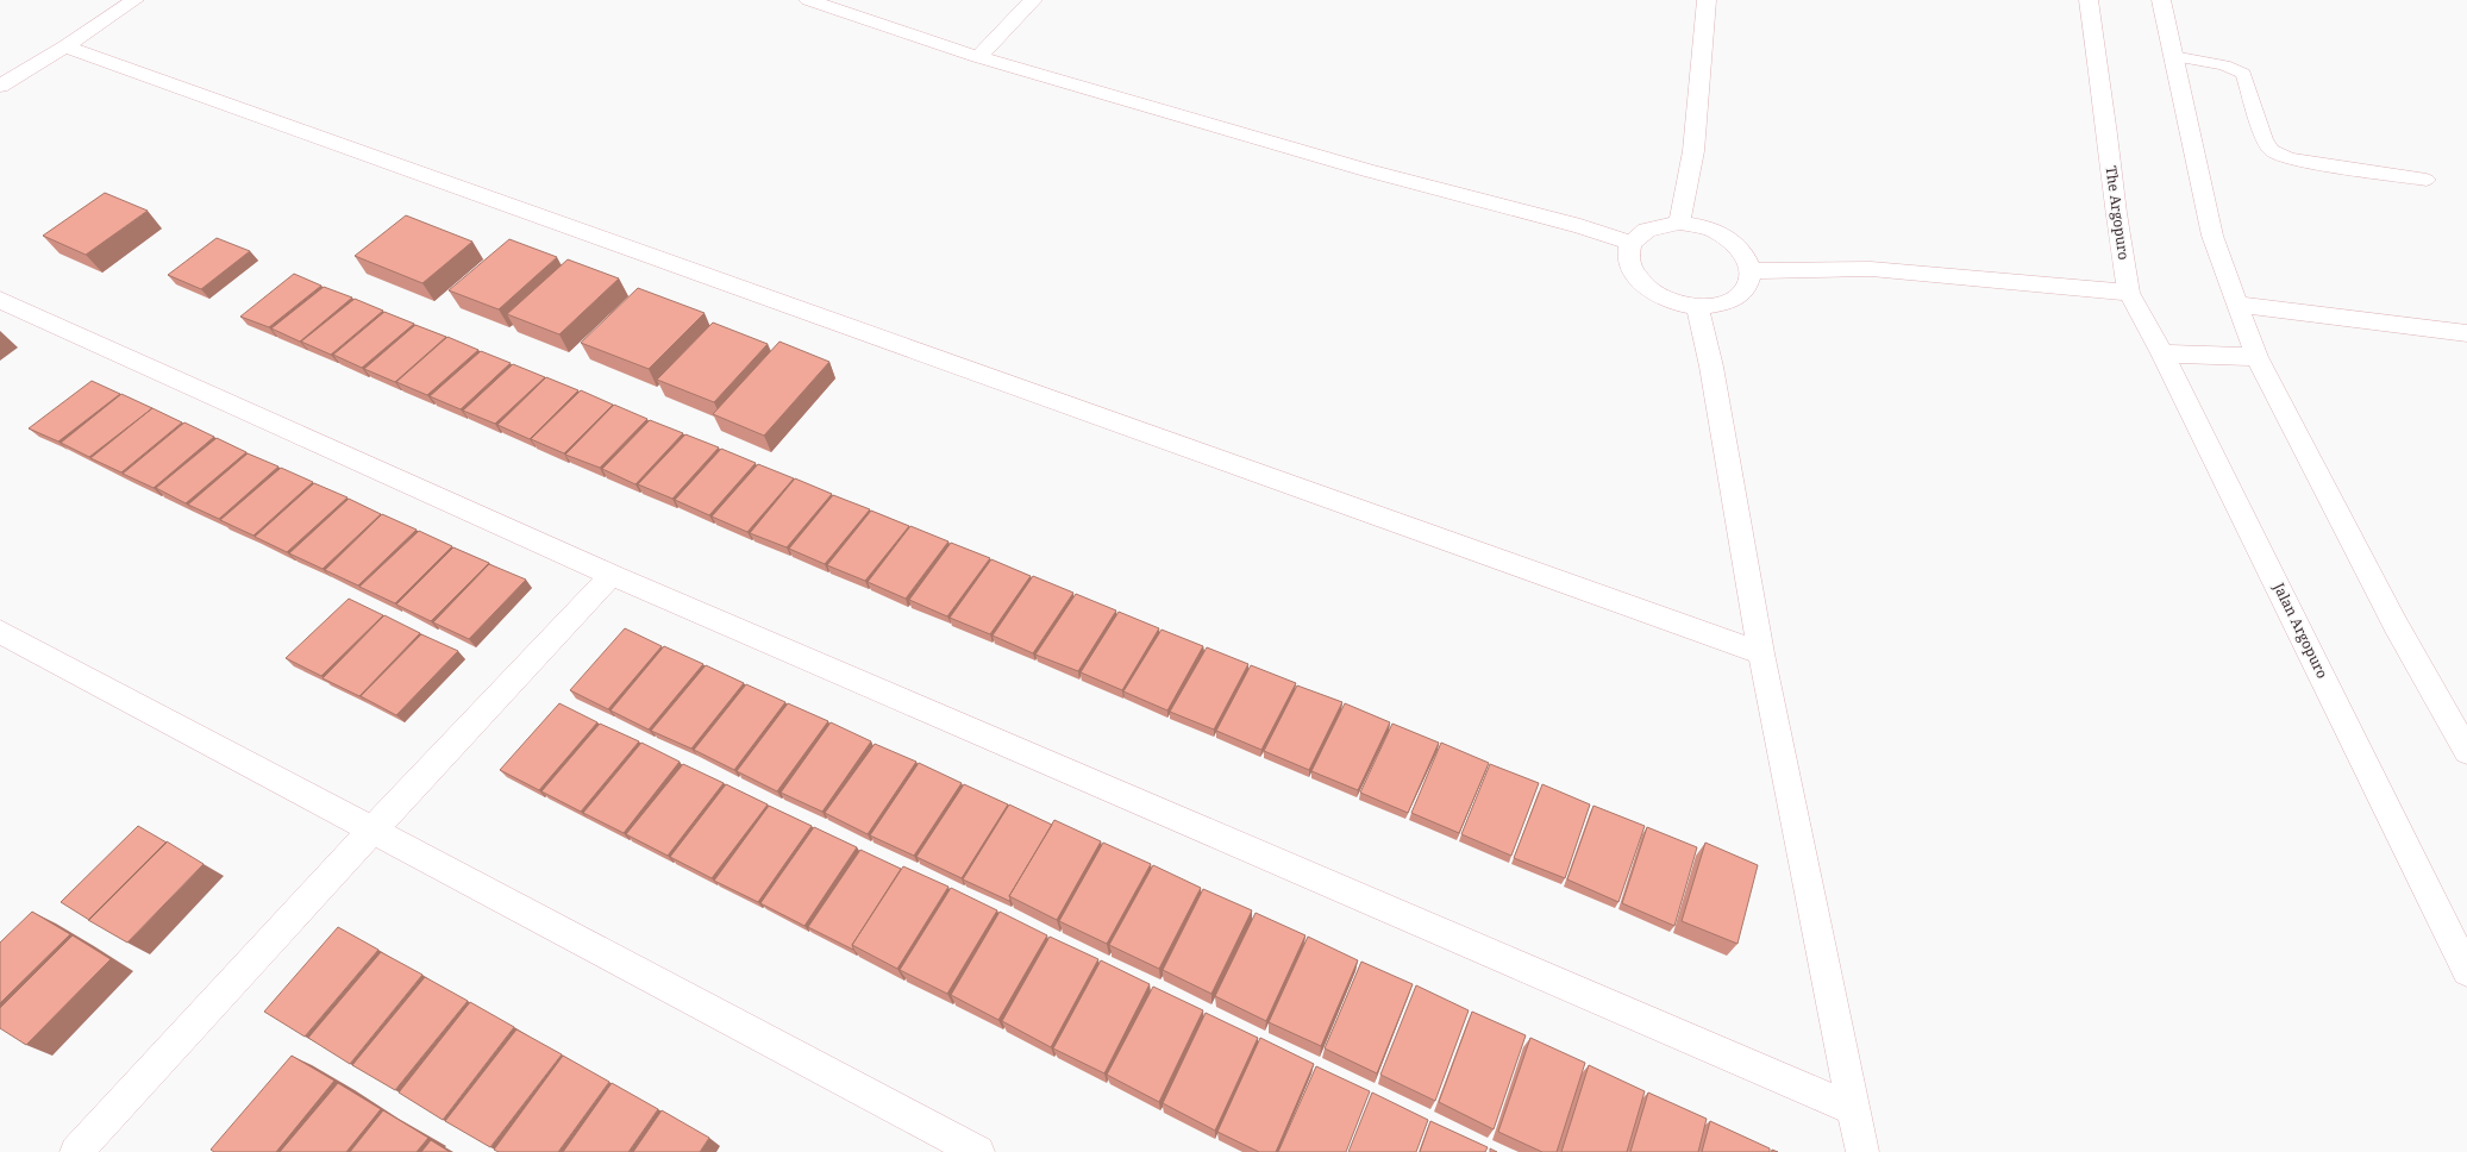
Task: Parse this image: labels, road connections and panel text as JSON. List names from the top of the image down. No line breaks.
{"streets":{"street":["The Argopuro","Jalan Argopuro"]},"crossings":[["The Argopuro","Jalan Argopuro"]]}
